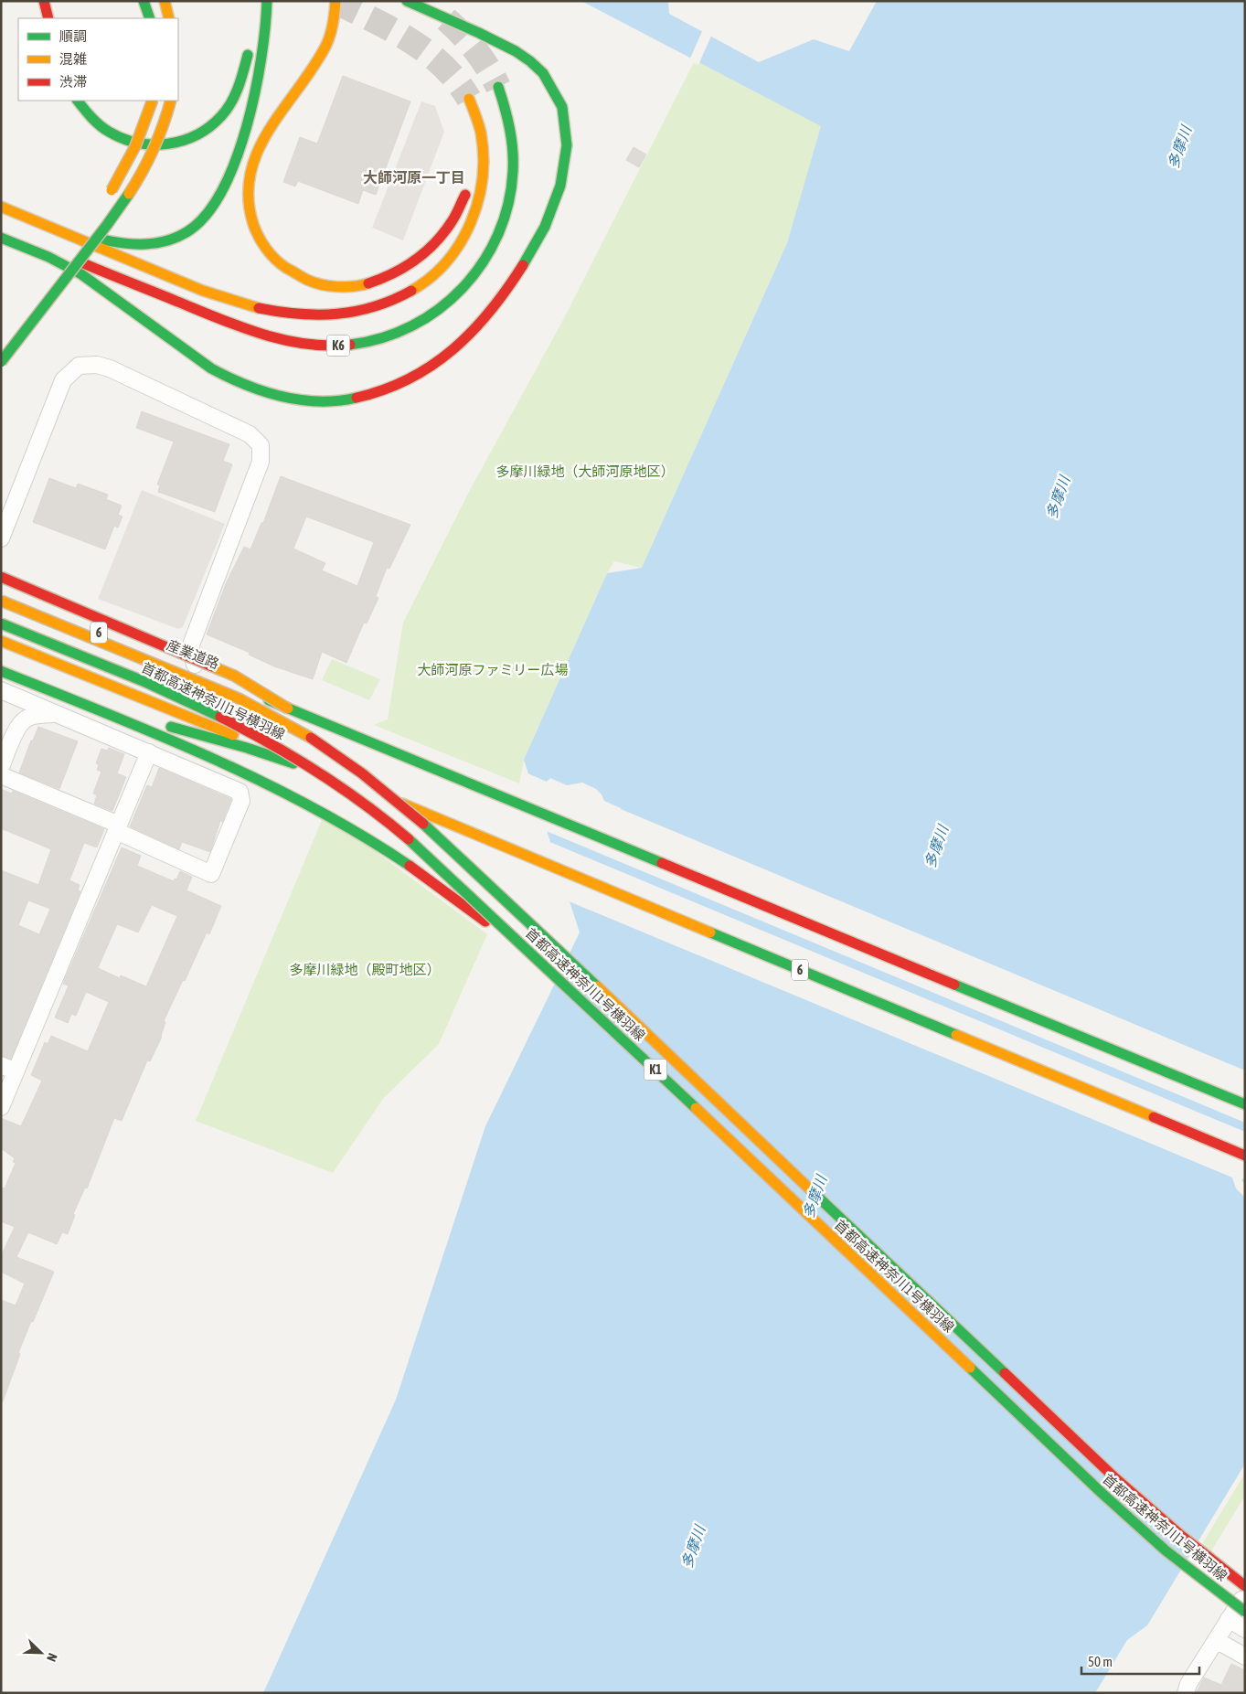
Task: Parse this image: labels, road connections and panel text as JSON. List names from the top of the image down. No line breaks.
{"streets":{"main road":["K6","6","産業道路","首都高速神奈川1号横羽線","K1"]},"districts":["大師河原一丁目"],"water":["多摩川"],"parks":["多摩川緑地（大師河原地区）","大師河原ファミリー広場","多摩川緑地（殿町地区）"],"legend":["順調","混雑","渋滞"],"scale_bar":"50 m","north":"bottom right"}
